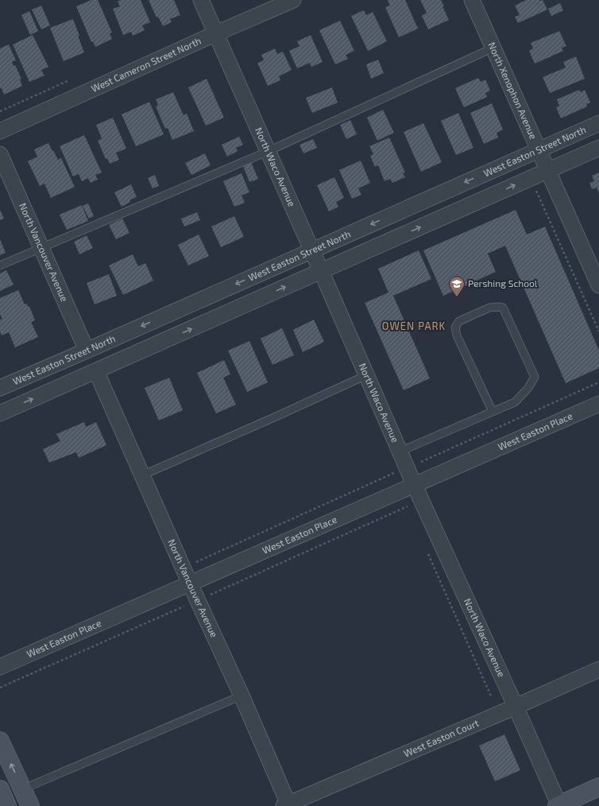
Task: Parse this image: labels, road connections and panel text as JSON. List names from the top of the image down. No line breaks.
{"streets":{"street":["West Cameron Street North","North Xenophon Avenue","West Easton Street North","North Waco Avenue","North Vancouver Avenue","West Easton Place","West Easton Court"]},"crossings":[["West Cameron Street North","North Waco Avenue"],["North Xenophon Avenue","West Easton Street North"],["West Easton Street North","North Waco Avenue"],["West Easton Street North","North Vancouver Avenue"],["North Waco Avenue","West Easton Place"],["North Waco Avenue","West Easton Court"],["North Vancouver Avenue","West Easton Place"],["North Vancouver Avenue","West Easton Court"]],"districts":["OWEN PARK"],"places":{"school or university":["Pershing School"]}}
